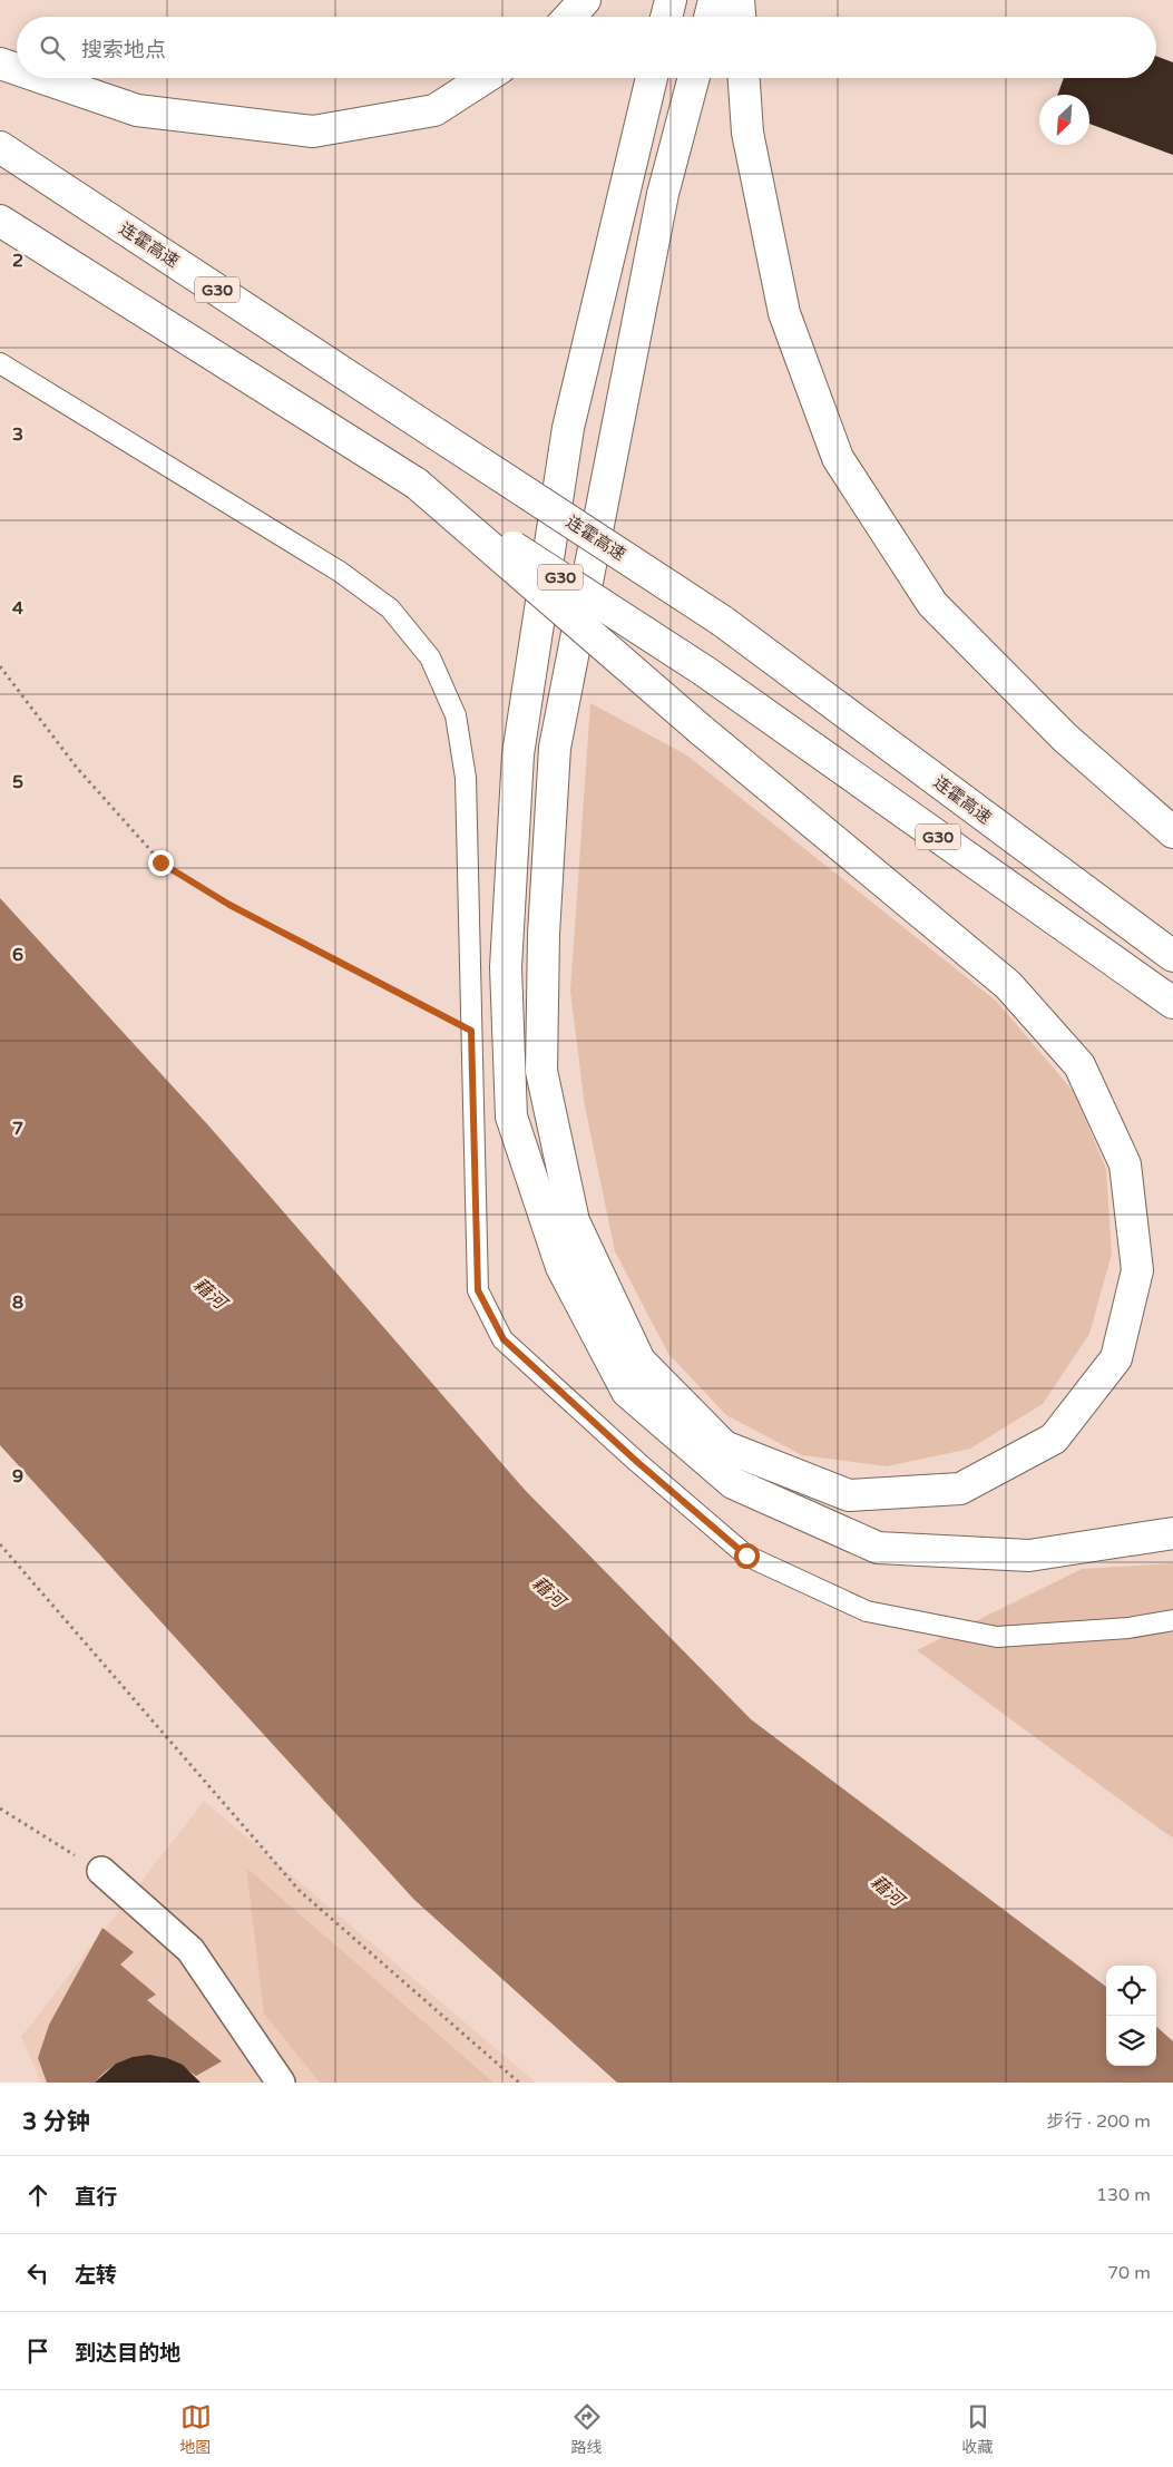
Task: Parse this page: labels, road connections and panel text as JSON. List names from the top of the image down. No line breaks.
{"streets":{"highway":["连霍高速","G30"]},"water":["藉河"],"north":"bottom left","page":{"search":"搜索地点","heading":["3 分钟","步行 · 200 m"],"list":[["直行","130 m"],["左转","70 m"],"到达目的地"],"nav":["地图","路线","收藏"]},"grid":{"rows":["2","3","4","5","6","7","8","9"]}}
